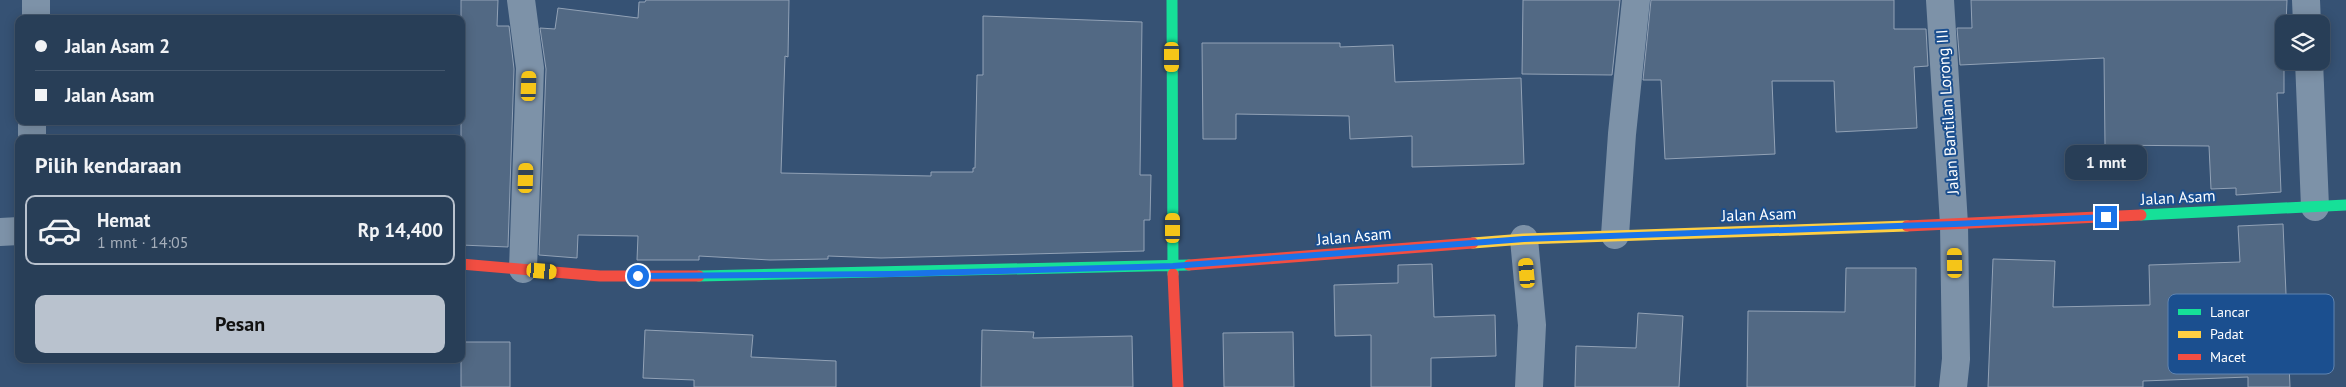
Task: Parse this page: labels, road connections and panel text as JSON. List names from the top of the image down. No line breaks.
{"streets":{"street":["Jalan Bantilan Lorong III","Jalan Asam"]},"crossings":[["Jalan Bantilan Lorong III","Jalan Asam"]],"legend":["Lancar","Padat","Macet"],"page":{"banner":["Jalan Asam 2","Jalan Asam"],"heading":"Pilih kendaraan","bubble":"1 mnt","list":[{"name":"Hemat","note":"1 mnt · 14:05","value":"Rp 14,400"}],"buttons":"Pesan"}}
